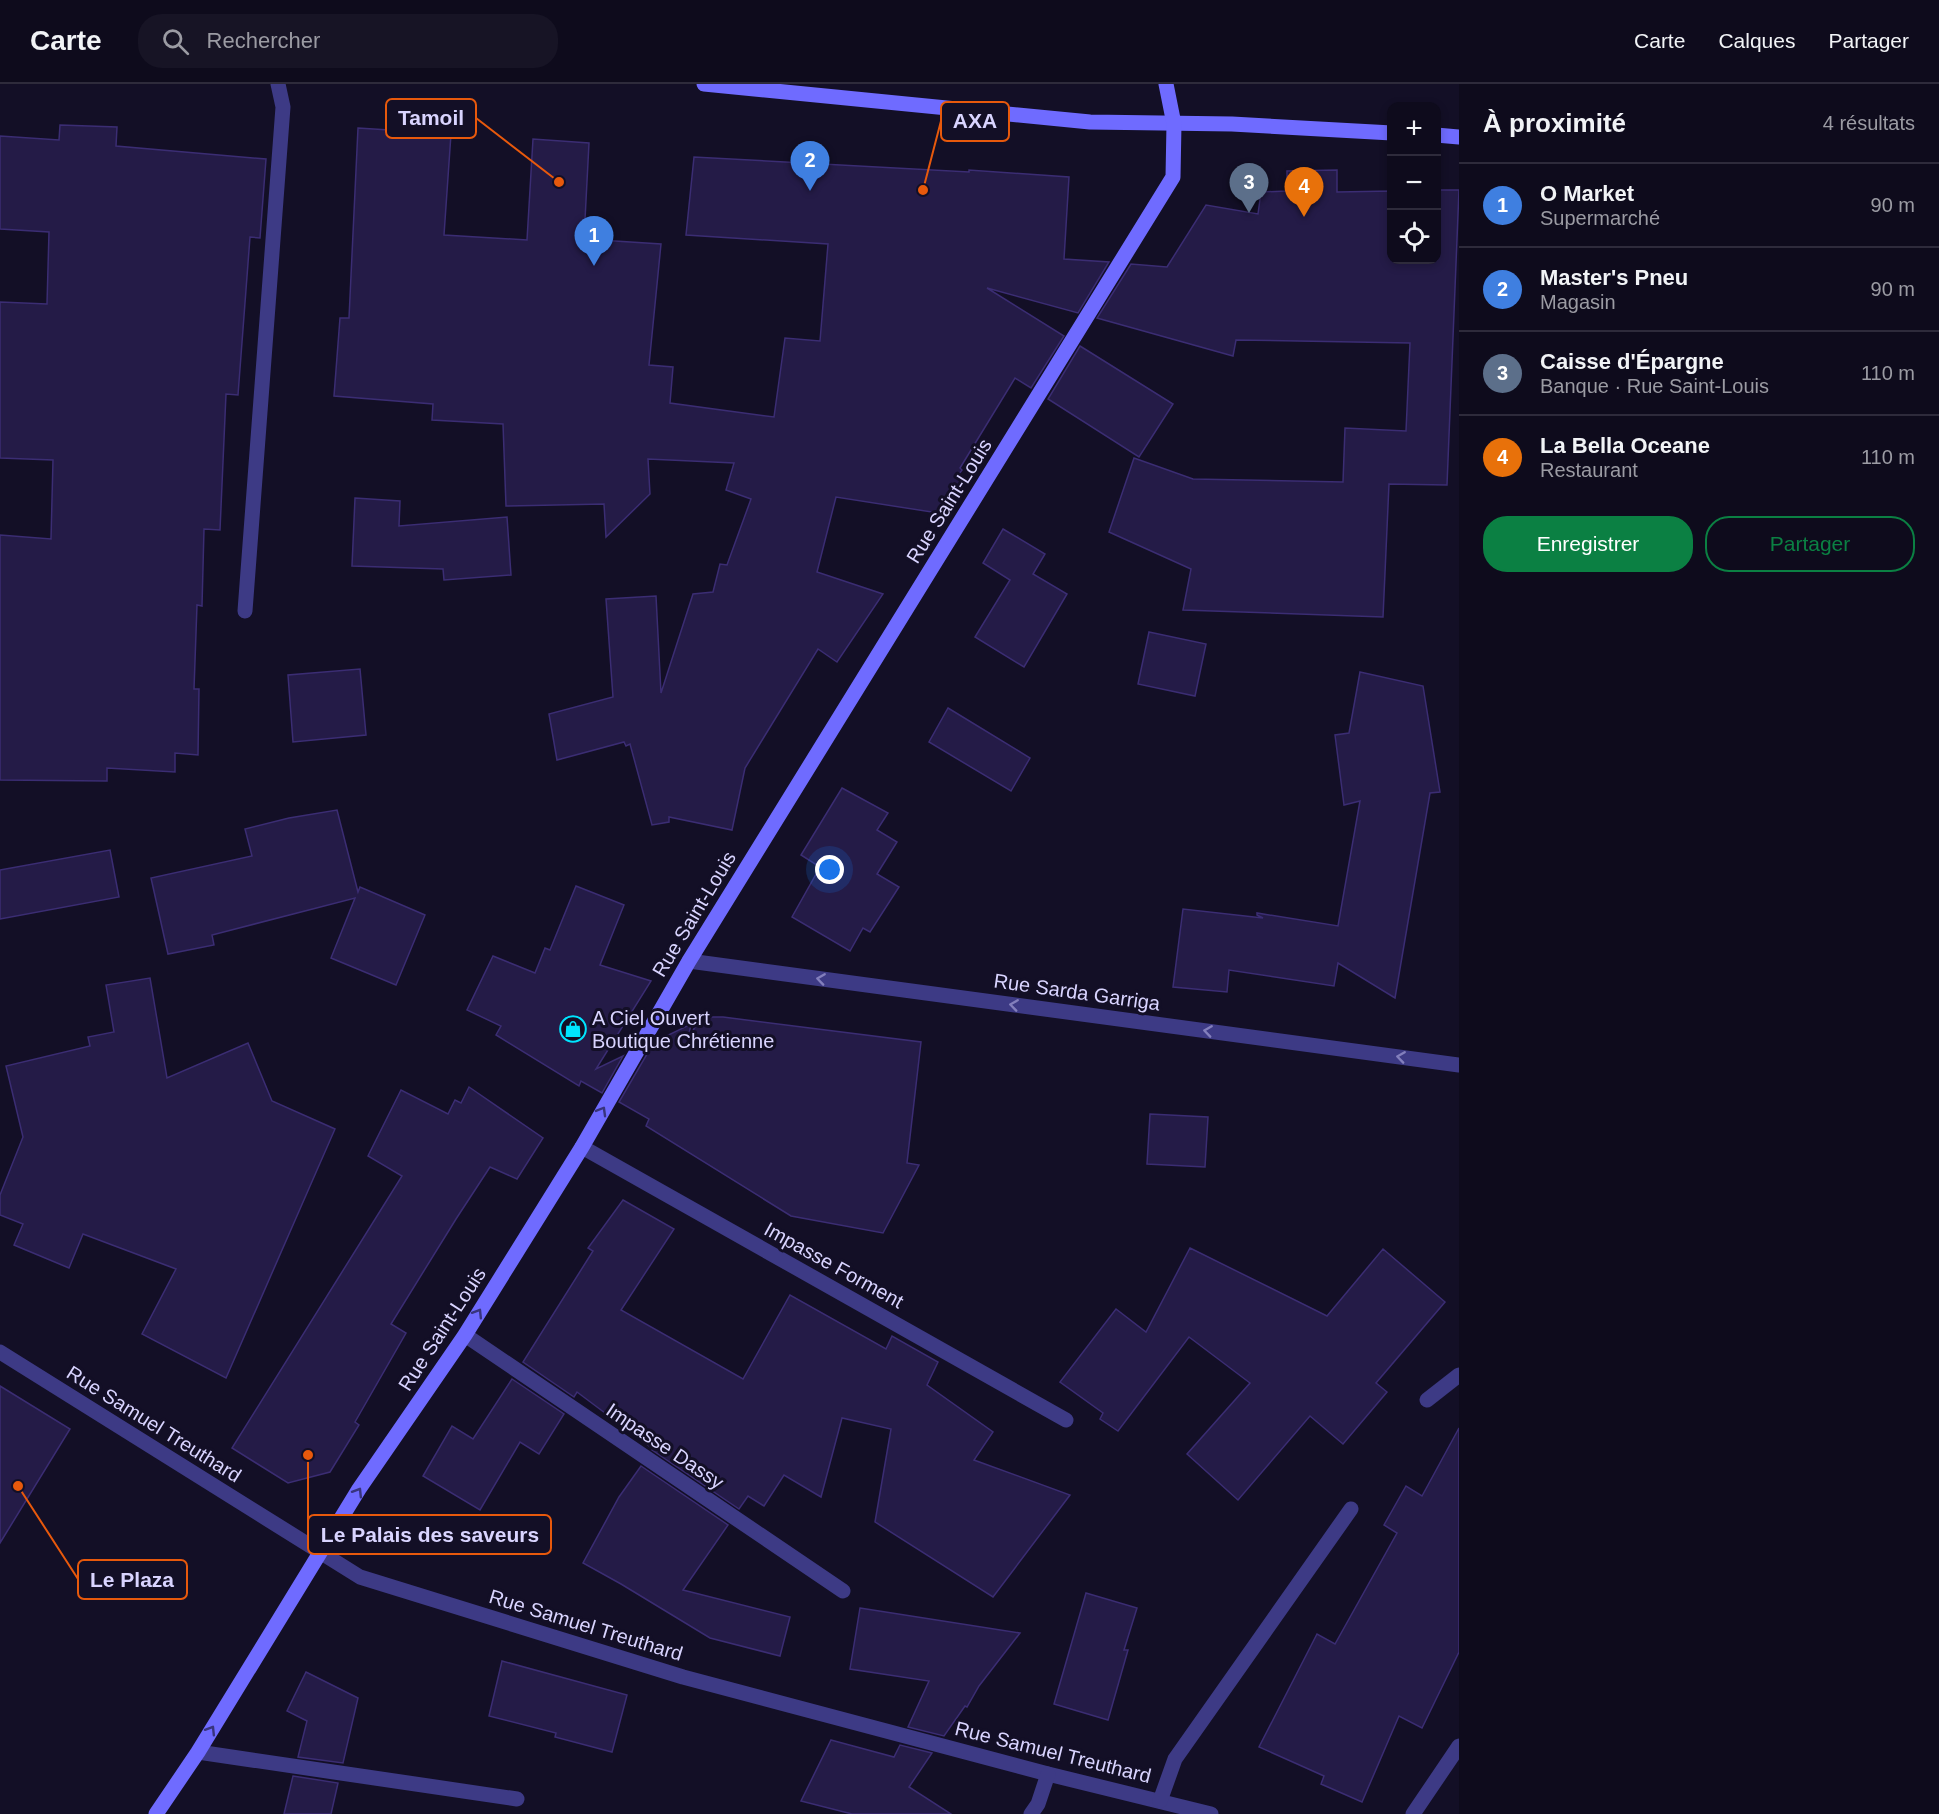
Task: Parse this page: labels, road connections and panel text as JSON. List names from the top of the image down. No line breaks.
{"streets":{"main road":["Rue Saint-Louis"],"street":["Rue Sarda Garriga","Impasse Forment","Rue Samuel Treuthard","Impasse Dassy"]},"crossings":[["Rue Saint-Louis","Rue Sarda Garriga"],["Rue Saint-Louis","Impasse Forment"],["Rue Saint-Louis","Rue Samuel Treuthard"],["Rue Saint-Louis","Impasse Dassy"]],"one_way":["Rue Saint-Louis","Rue Sarda Garriga"],"places":{"other":["Tamoil","AXA","Le Palais des saveurs","Le Plaza"],"shop":["A Ciel Ouvert Boutique Chrétienne"]},"page":{"header":"Carte","search":"Rechercher","nav":["Carte","Calques","Partager"],"heading":["À proximité","4 résultats"],"map_buttons":["+","−"],"pins":["2","3","4","1"],"list":[{"mark":"1","name":"O Market","note":"Supermarché","value":"90 m"},{"mark":"2","name":"Master's Pneu","note":"Magasin","value":"90 m"},{"mark":"3","name":"Caisse d'Épargne","note":"Banque · Rue Saint-Louis","value":"110 m"},{"mark":"4","name":"La Bella Oceane","note":"Restaurant","value":"110 m"}],"buttons":["Enregistrer","Partager"]}}
